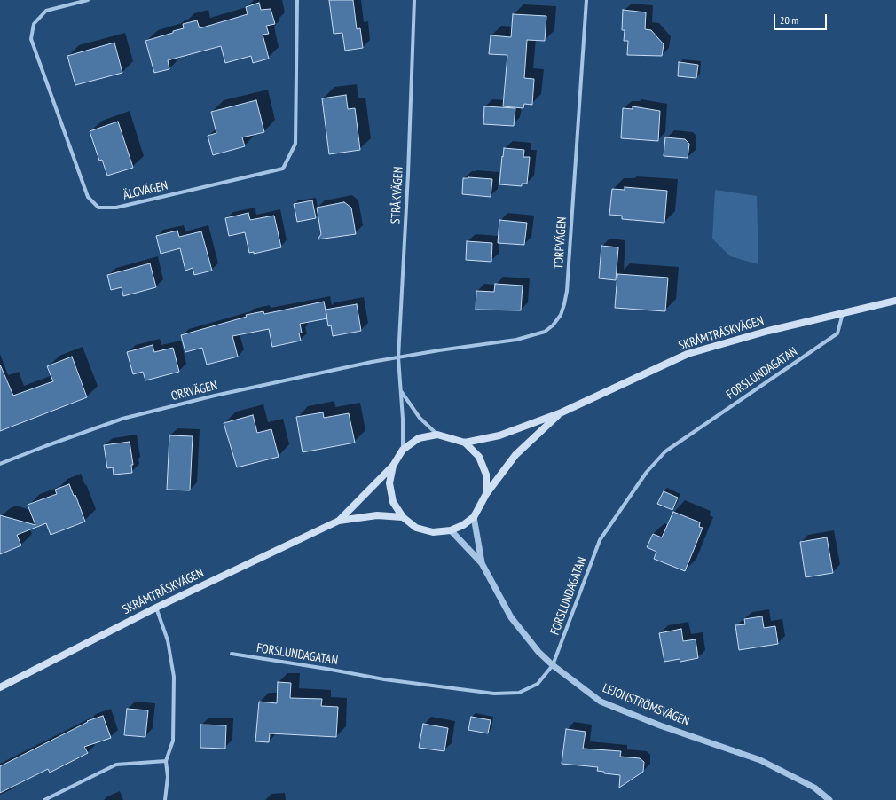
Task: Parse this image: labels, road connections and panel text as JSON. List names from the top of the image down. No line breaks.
{"streets":{"main road":["SKRÅMTRÄSKVÄGEN"],"street":["ÄLGVÄGEN","STRÅKVÄGEN","TORPVÄGEN","FORSLUNDAGATAN","ORRVÄGEN","LEJONSTRÖMSVÄGEN"]},"crossings":[["STRÅKVÄGEN","TORPVÄGEN"],["STRÅKVÄGEN","SKRÅMTRÄSKVÄGEN"],["STRÅKVÄGEN","ORRVÄGEN"],["STRÅKVÄGEN","LEJONSTRÖMSVÄGEN"],["TORPVÄGEN","ORRVÄGEN"],["SKRÅMTRÄSKVÄGEN","FORSLUNDAGATAN"],["SKRÅMTRÄSKVÄGEN","LEJONSTRÖMSVÄGEN"],["FORSLUNDAGATAN","LEJONSTRÖMSVÄGEN"]],"scale_bar":"20 m"}
